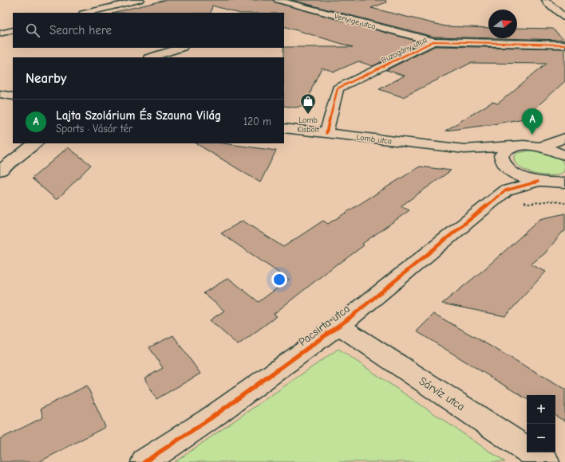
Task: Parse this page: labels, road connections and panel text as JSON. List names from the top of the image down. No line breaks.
{"streets":{"street":["Venyige utca","Buzogány utca","Lomb utca","Pacsirta utca","Sárvíz utca"]},"crossings":[["Venyige utca","Buzogány utca"],["Buzogány utca","Lomb utca"],["Pacsirta utca","Sárvíz utca"]],"places":{"shop":["Lomb Kisbolt"]},"north":"right","page":{"search":"Search here","heading":"Nearby","list":[{"mark":"A","name":"Lajta Szolárium És Szauna Világ","note":"Sports · Vásár tér","value":"120 m"}],"pins":"A","map_buttons":["+","−"]}}
